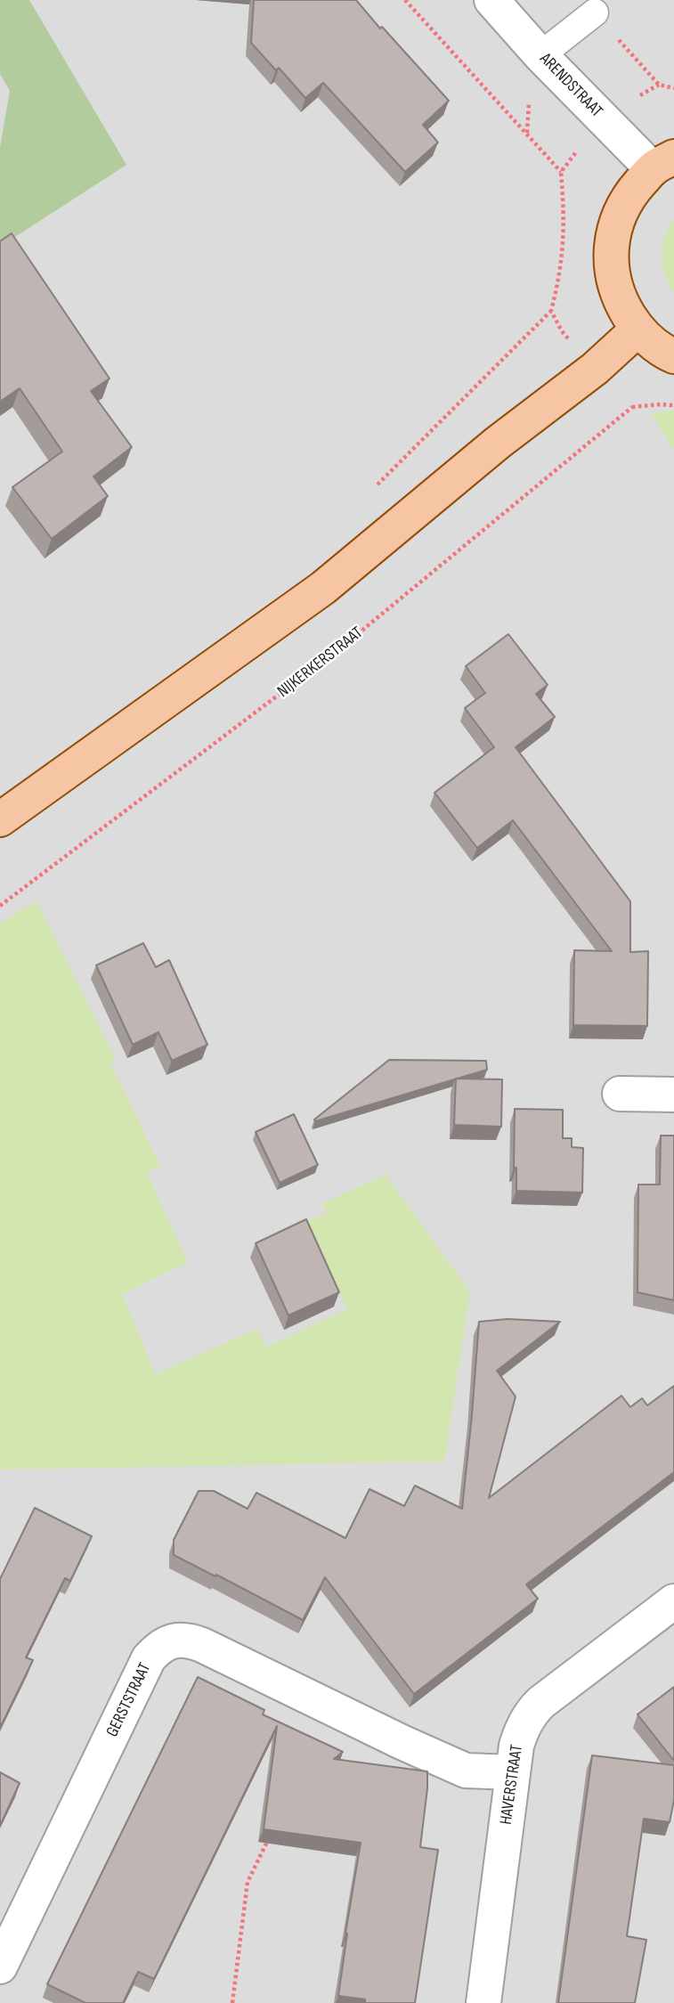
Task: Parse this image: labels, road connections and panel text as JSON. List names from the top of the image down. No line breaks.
{"streets":{"street":["ARENDSTRAAT","GERSTSTRAAT","HAVERSTRAAT"],"path":["NIJKERKERSTRAAT"]},"crossings":[["GERSTSTRAAT","HAVERSTRAAT"]]}
